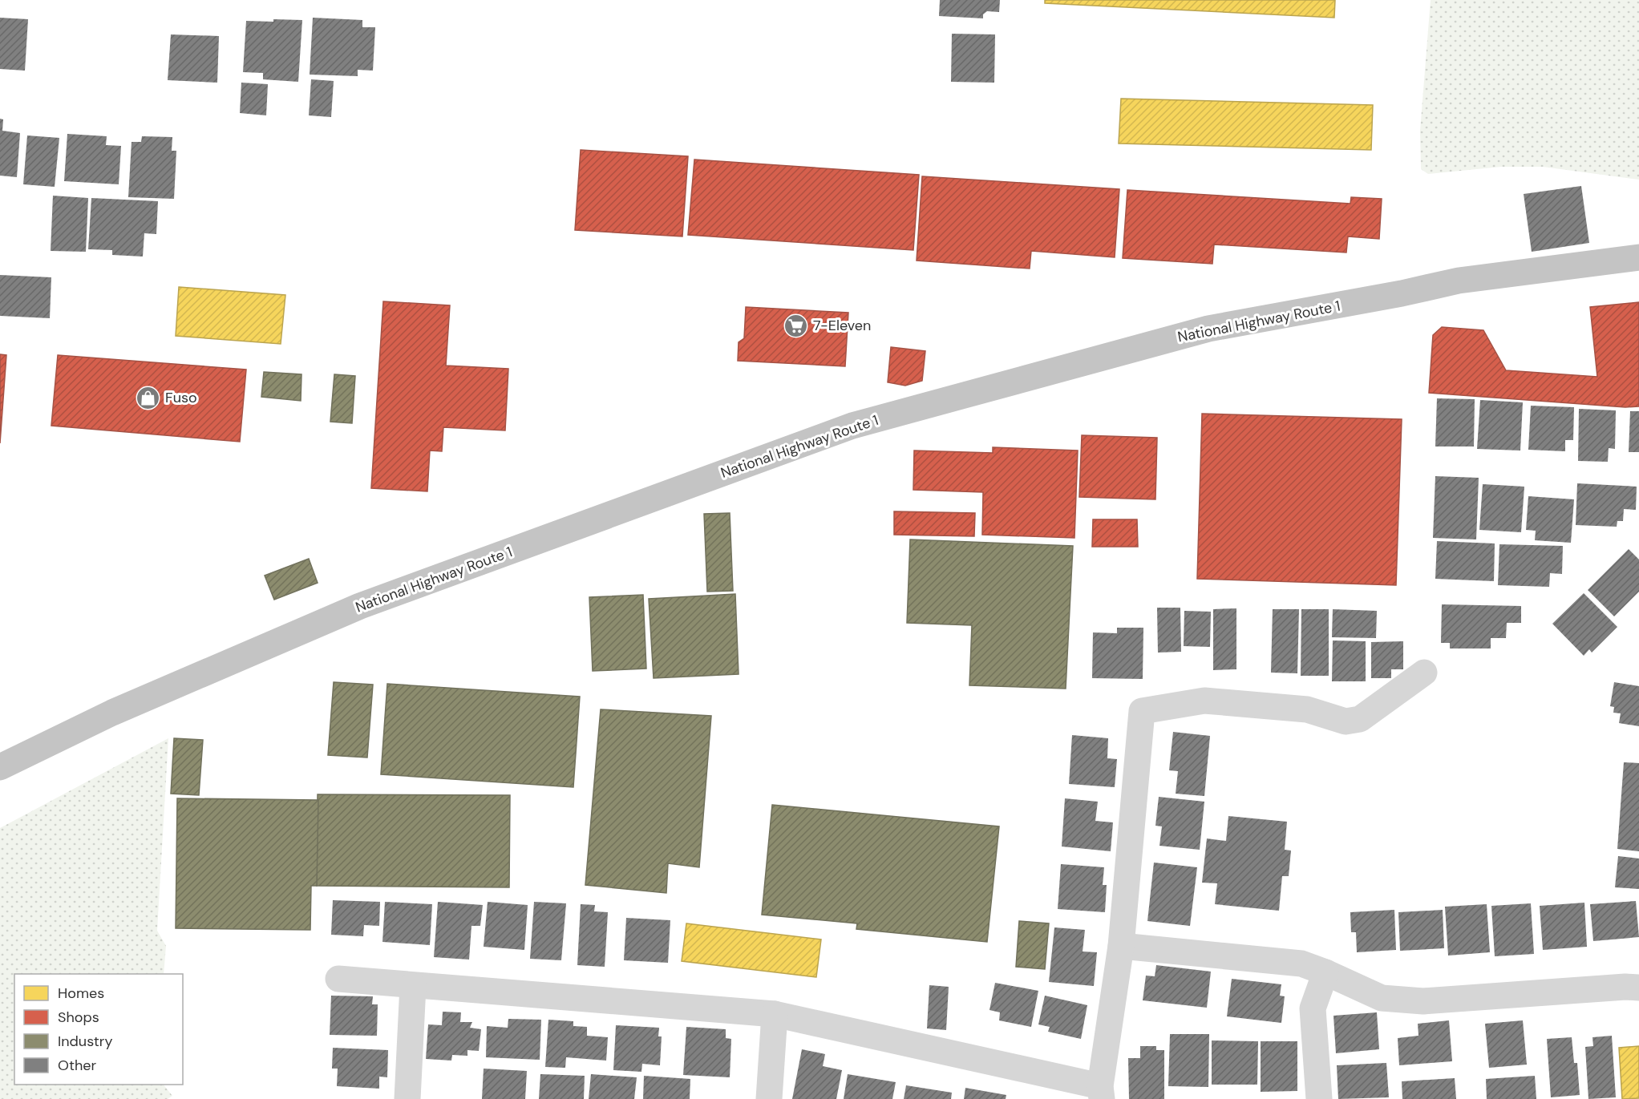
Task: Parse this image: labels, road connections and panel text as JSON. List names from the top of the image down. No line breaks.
{"streets":{"highway":["National Highway Route 1"]},"places":{"supermarket":["7-Eleven"],"shop":["Fuso"]},"legend":["Homes","Shops","Industry","Other"]}
